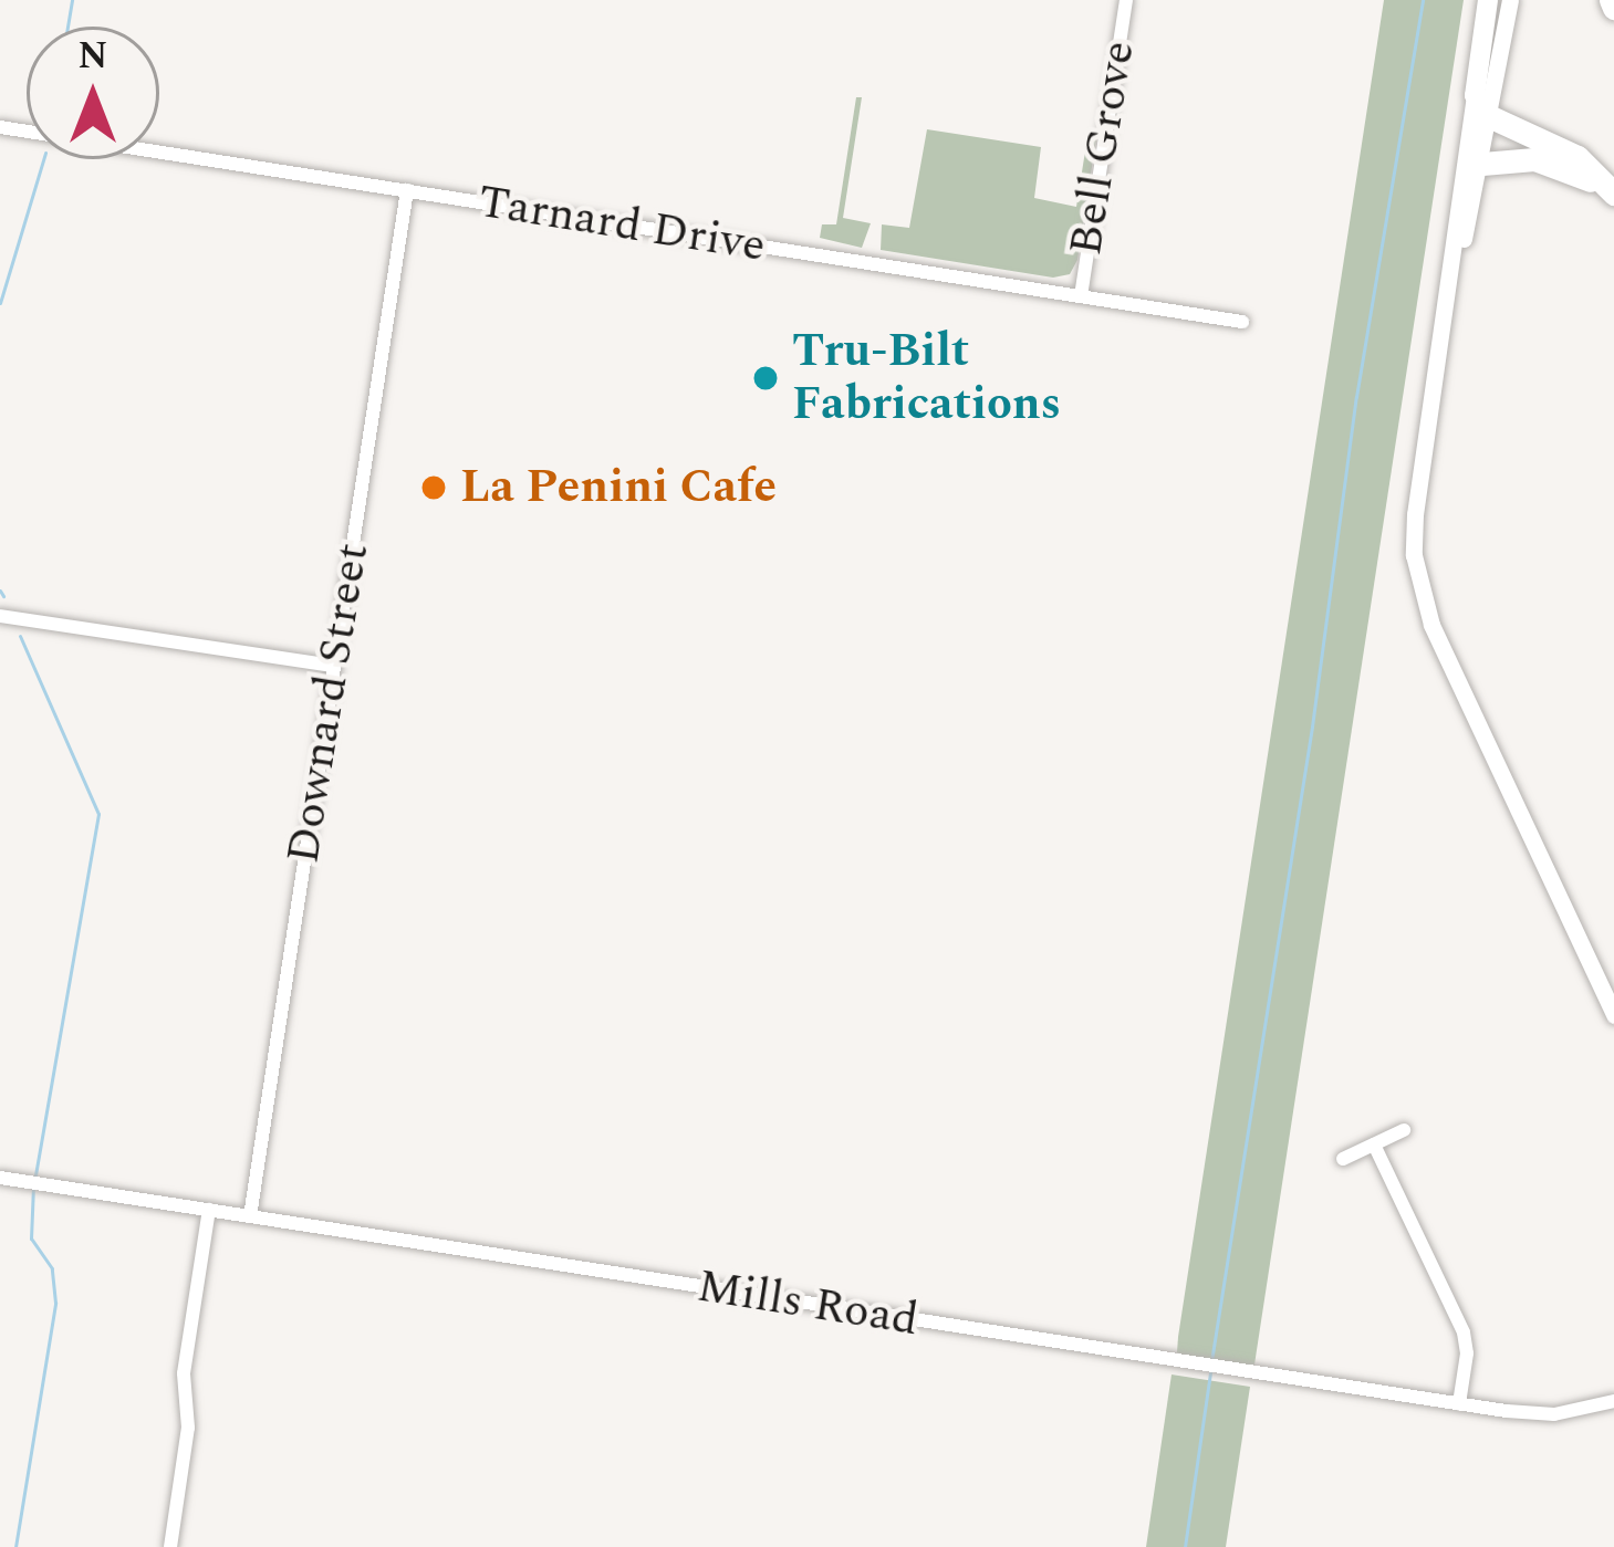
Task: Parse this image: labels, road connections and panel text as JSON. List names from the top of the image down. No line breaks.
{"streets":{"street":["Bell Grove","Tarnard Drive","Downard Street","Mills Road"]},"crossings":[["Bell Grove","Tarnard Drive"],["Tarnard Drive","Downard Street"],["Downard Street","Mills Road"]],"places":["Tru-Bilt Fabrications","La Penini Cafe"],"north":"top"}
